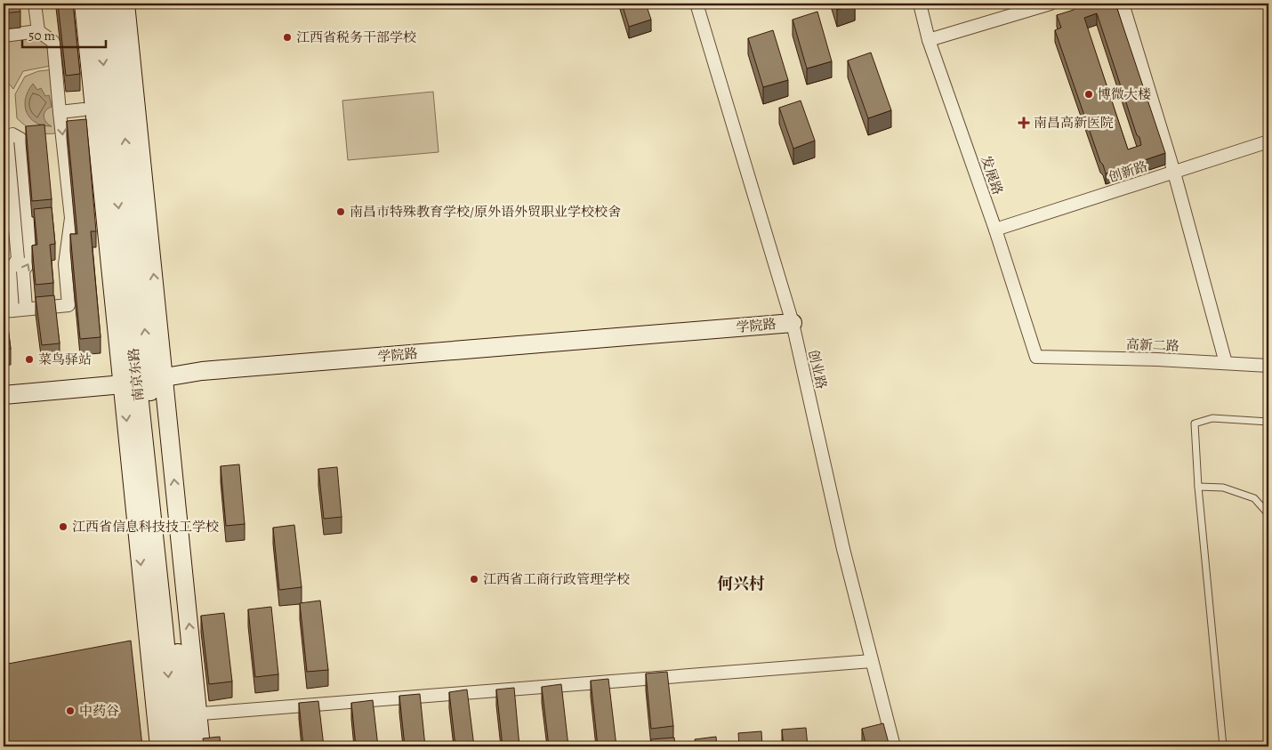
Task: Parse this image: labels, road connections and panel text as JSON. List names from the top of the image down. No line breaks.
{"streets":{"street":["创新路","发展路","学院路","高新二路","创业路","南京东路"]},"crossings":[["创新路","发展路"],["发展路","高新二路"],["学院路","创业路"],["学院路","南京东路"]],"districts":["何兴村"],"places":{"other":["江西省税务干部学校","博微大楼","南昌市特殊教育学校/原外语外贸职业学校校舍","菜鸟驿站","江西省信息科技技工学校","江西省工商行政管理学校","中药谷"],"health":["南昌高新医院"]},"scale_bar":"50 m"}
